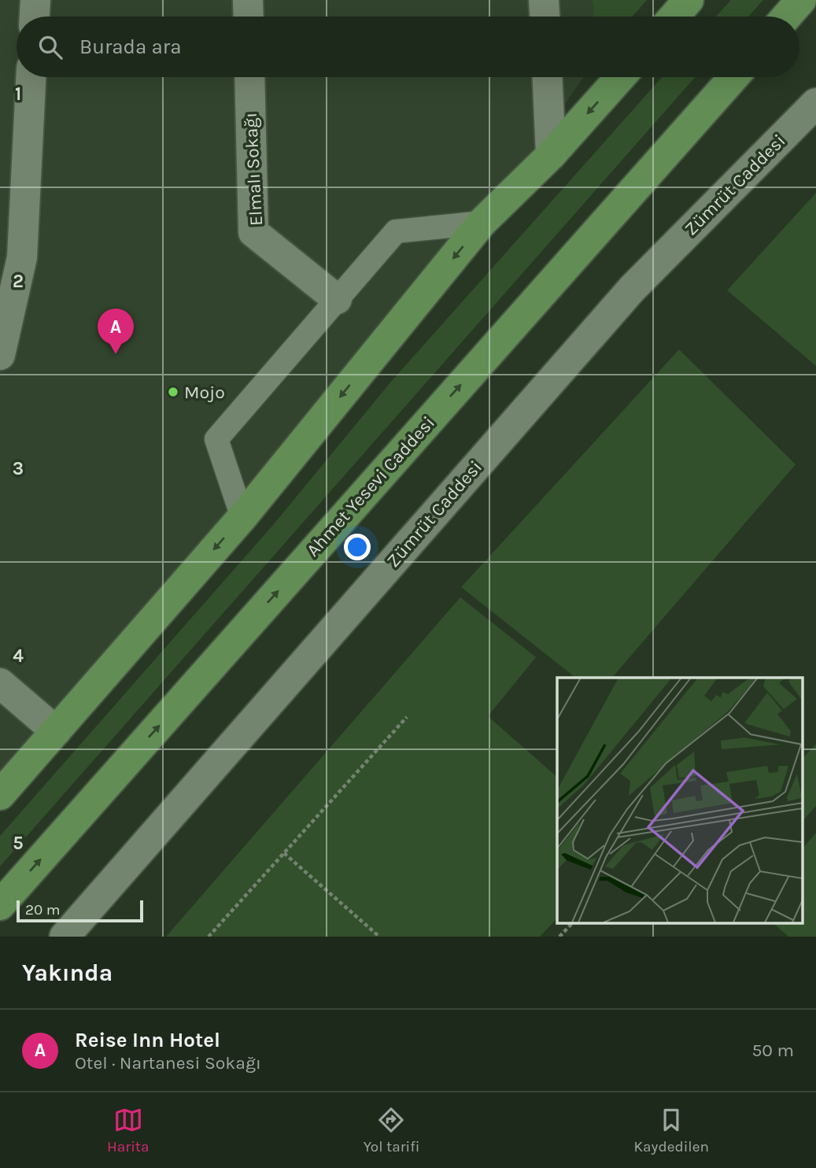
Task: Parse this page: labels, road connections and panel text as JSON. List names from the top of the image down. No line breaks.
{"streets":{"main road":["Ahmet Yesevi Caddesi"],"street":["Elmalı Sokağı","Zümrüt Caddesi"]},"places":["Mojo"],"scale_bar":"20 m","page":{"search":"Burada ara","pins":"A","scale":"20 m","heading":"Yakında","list":[{"mark":"A","name":"Reise Inn Hotel","note":"Otel · Nartanesi Sokağı","value":"50 m"}],"nav":["Harita","Yol tarifi","Kaydedilen"]},"grid":{"rows":["1","2","3","4","5"]}}
